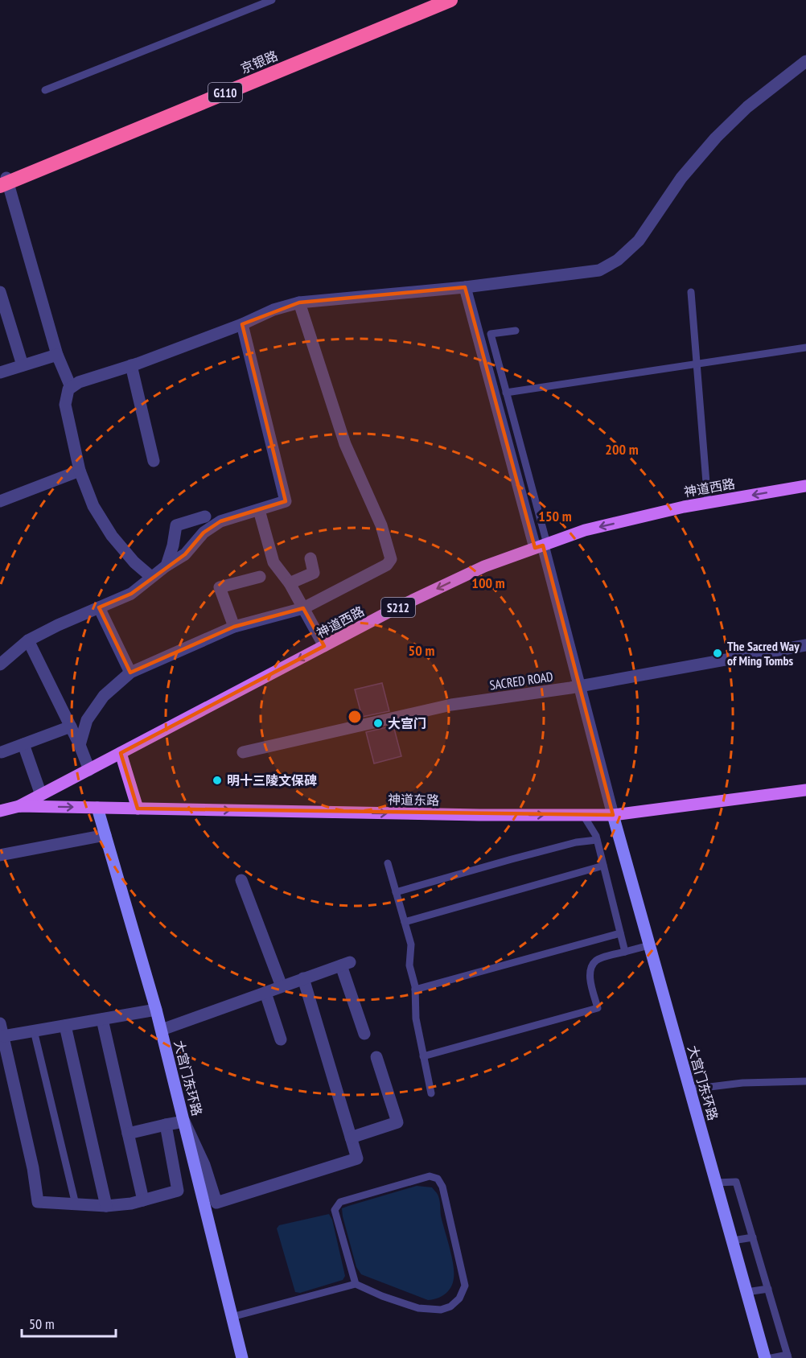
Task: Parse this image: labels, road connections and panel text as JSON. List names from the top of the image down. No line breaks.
{"streets":{"highway":["京银路","G110"],"main road":["神道西路","S212","神道东路"],"street":["SACRED ROAD","大宫门东环路"]},"crossings":[["神道西路","S212"],["神道西路","神道东路"],["S212","神道东路"],["神道东路","大宫门东环路"]],"one_way":["神道西路","神道东路"],"places":["The Sacred Way of Ming Tombs","大宫门","明十三陵文保碑"],"scale_bar":"50 m","rings":["200 m","150 m","100 m","50 m"]}
